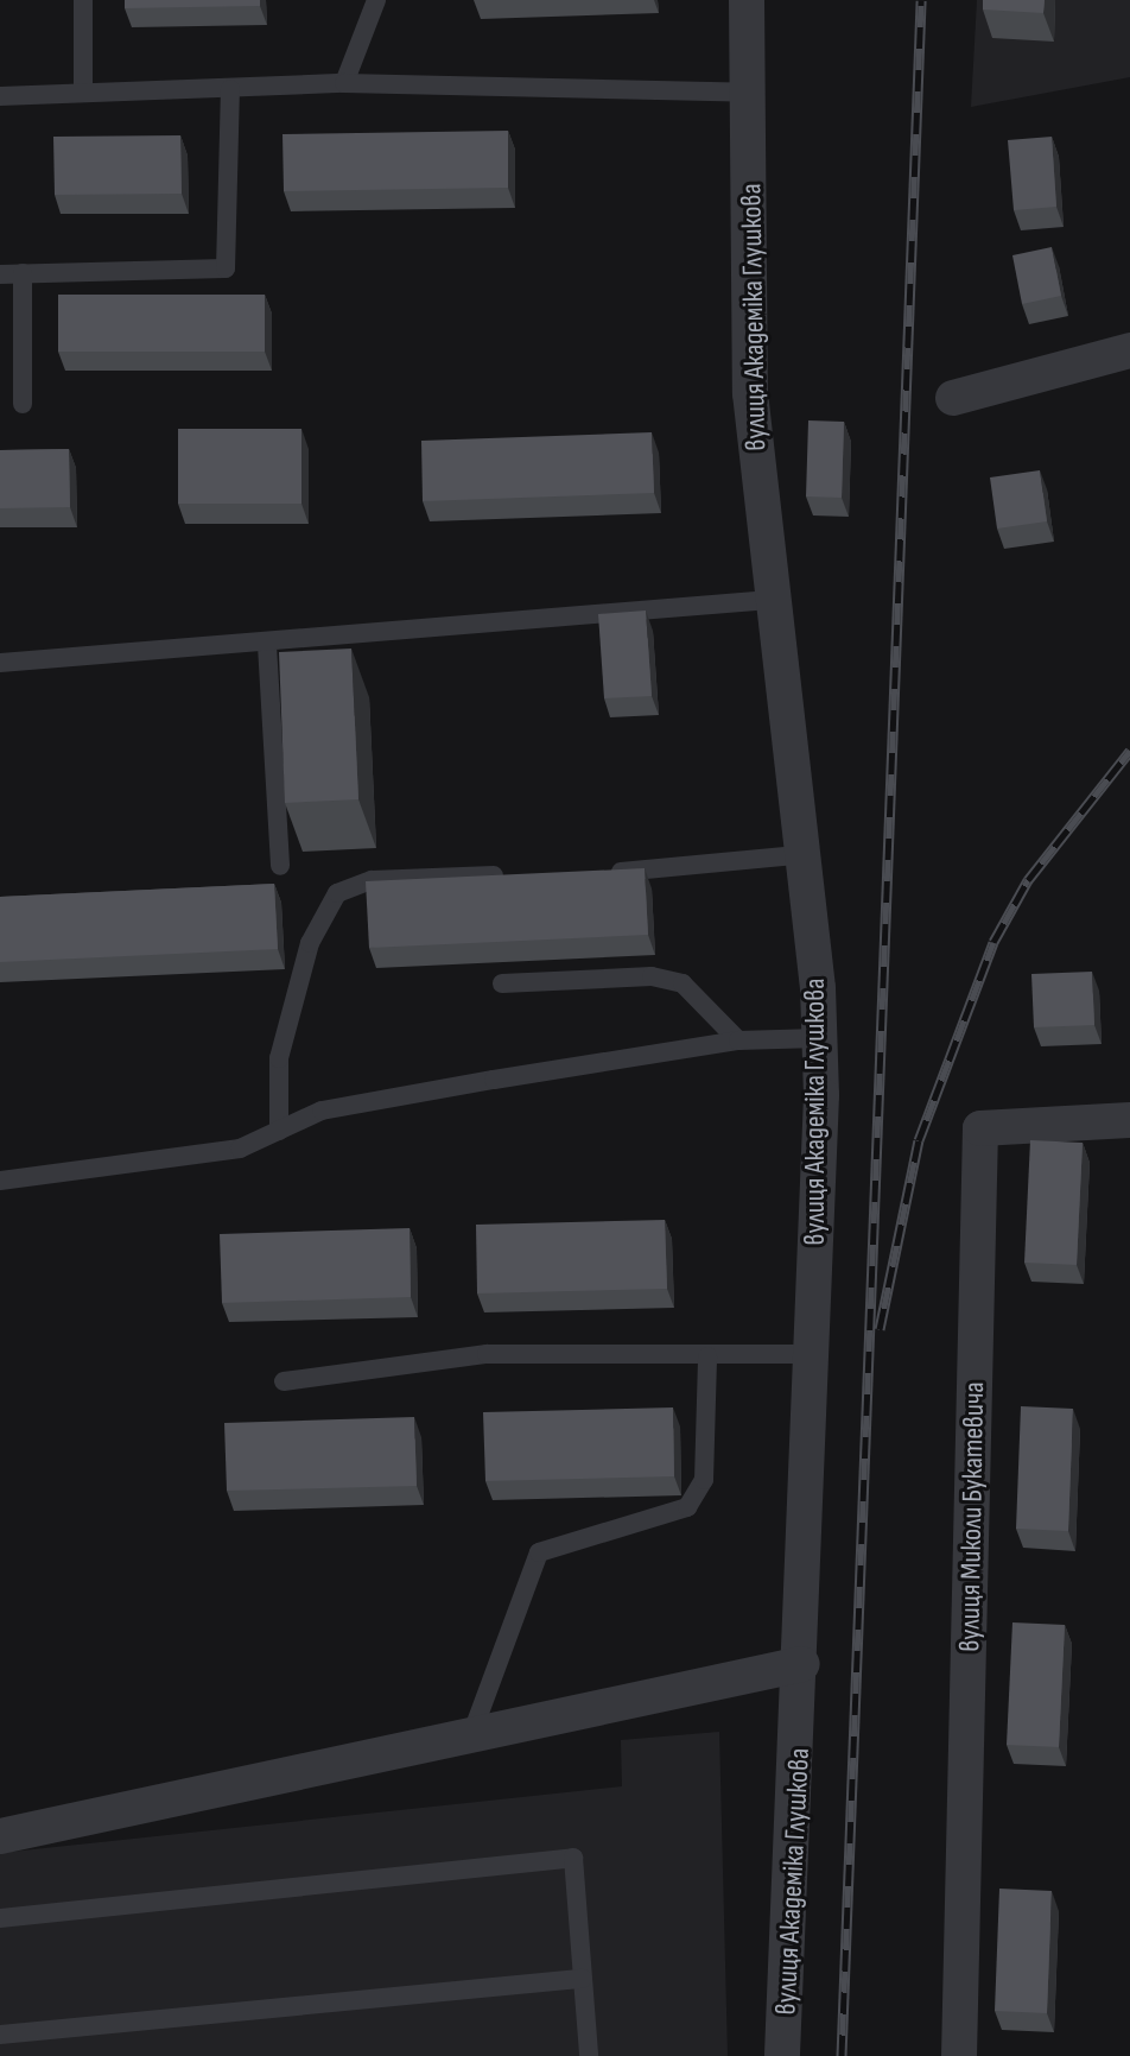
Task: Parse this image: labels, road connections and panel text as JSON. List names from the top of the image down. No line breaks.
{"streets":{"street":["вулиця Академіка Глушкова","вулиця Миколи Букатевича"]}}
